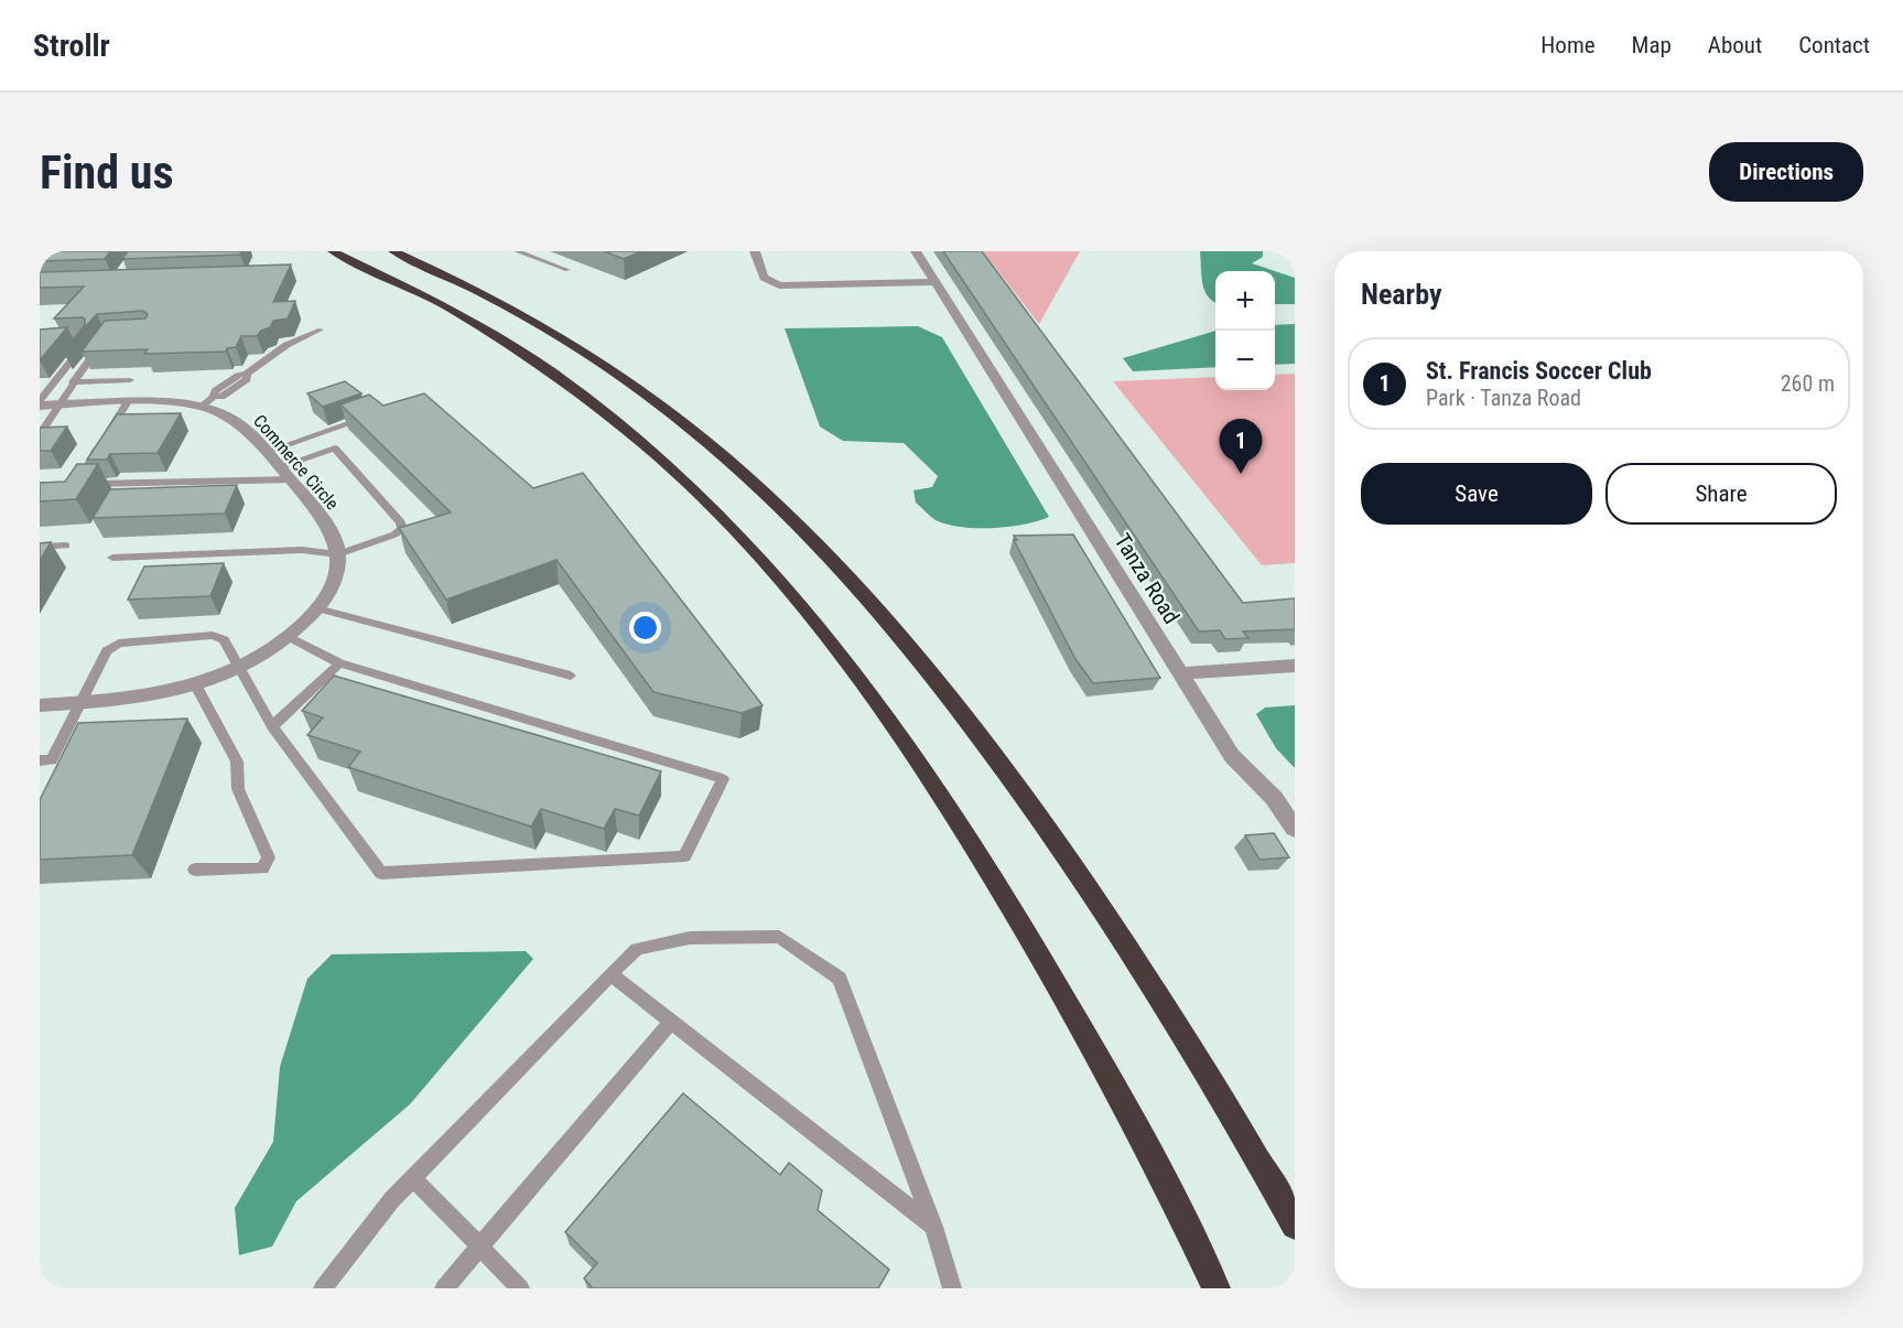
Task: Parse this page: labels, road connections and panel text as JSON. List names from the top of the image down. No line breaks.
{"streets":{"street":["Commerce Circle","Tanza Road"]},"page":{"header":"Strollr","nav":["Home","Map","About","Contact"],"buttons":["Directions",["Save","Share"]],"title":"Find us","heading":"Nearby","map_buttons":["+","−"],"list":[{"mark":"1","name":"St. Francis Soccer Club","note":"Park · Tanza Road","value":"260 m"}],"pins":"1"}}
